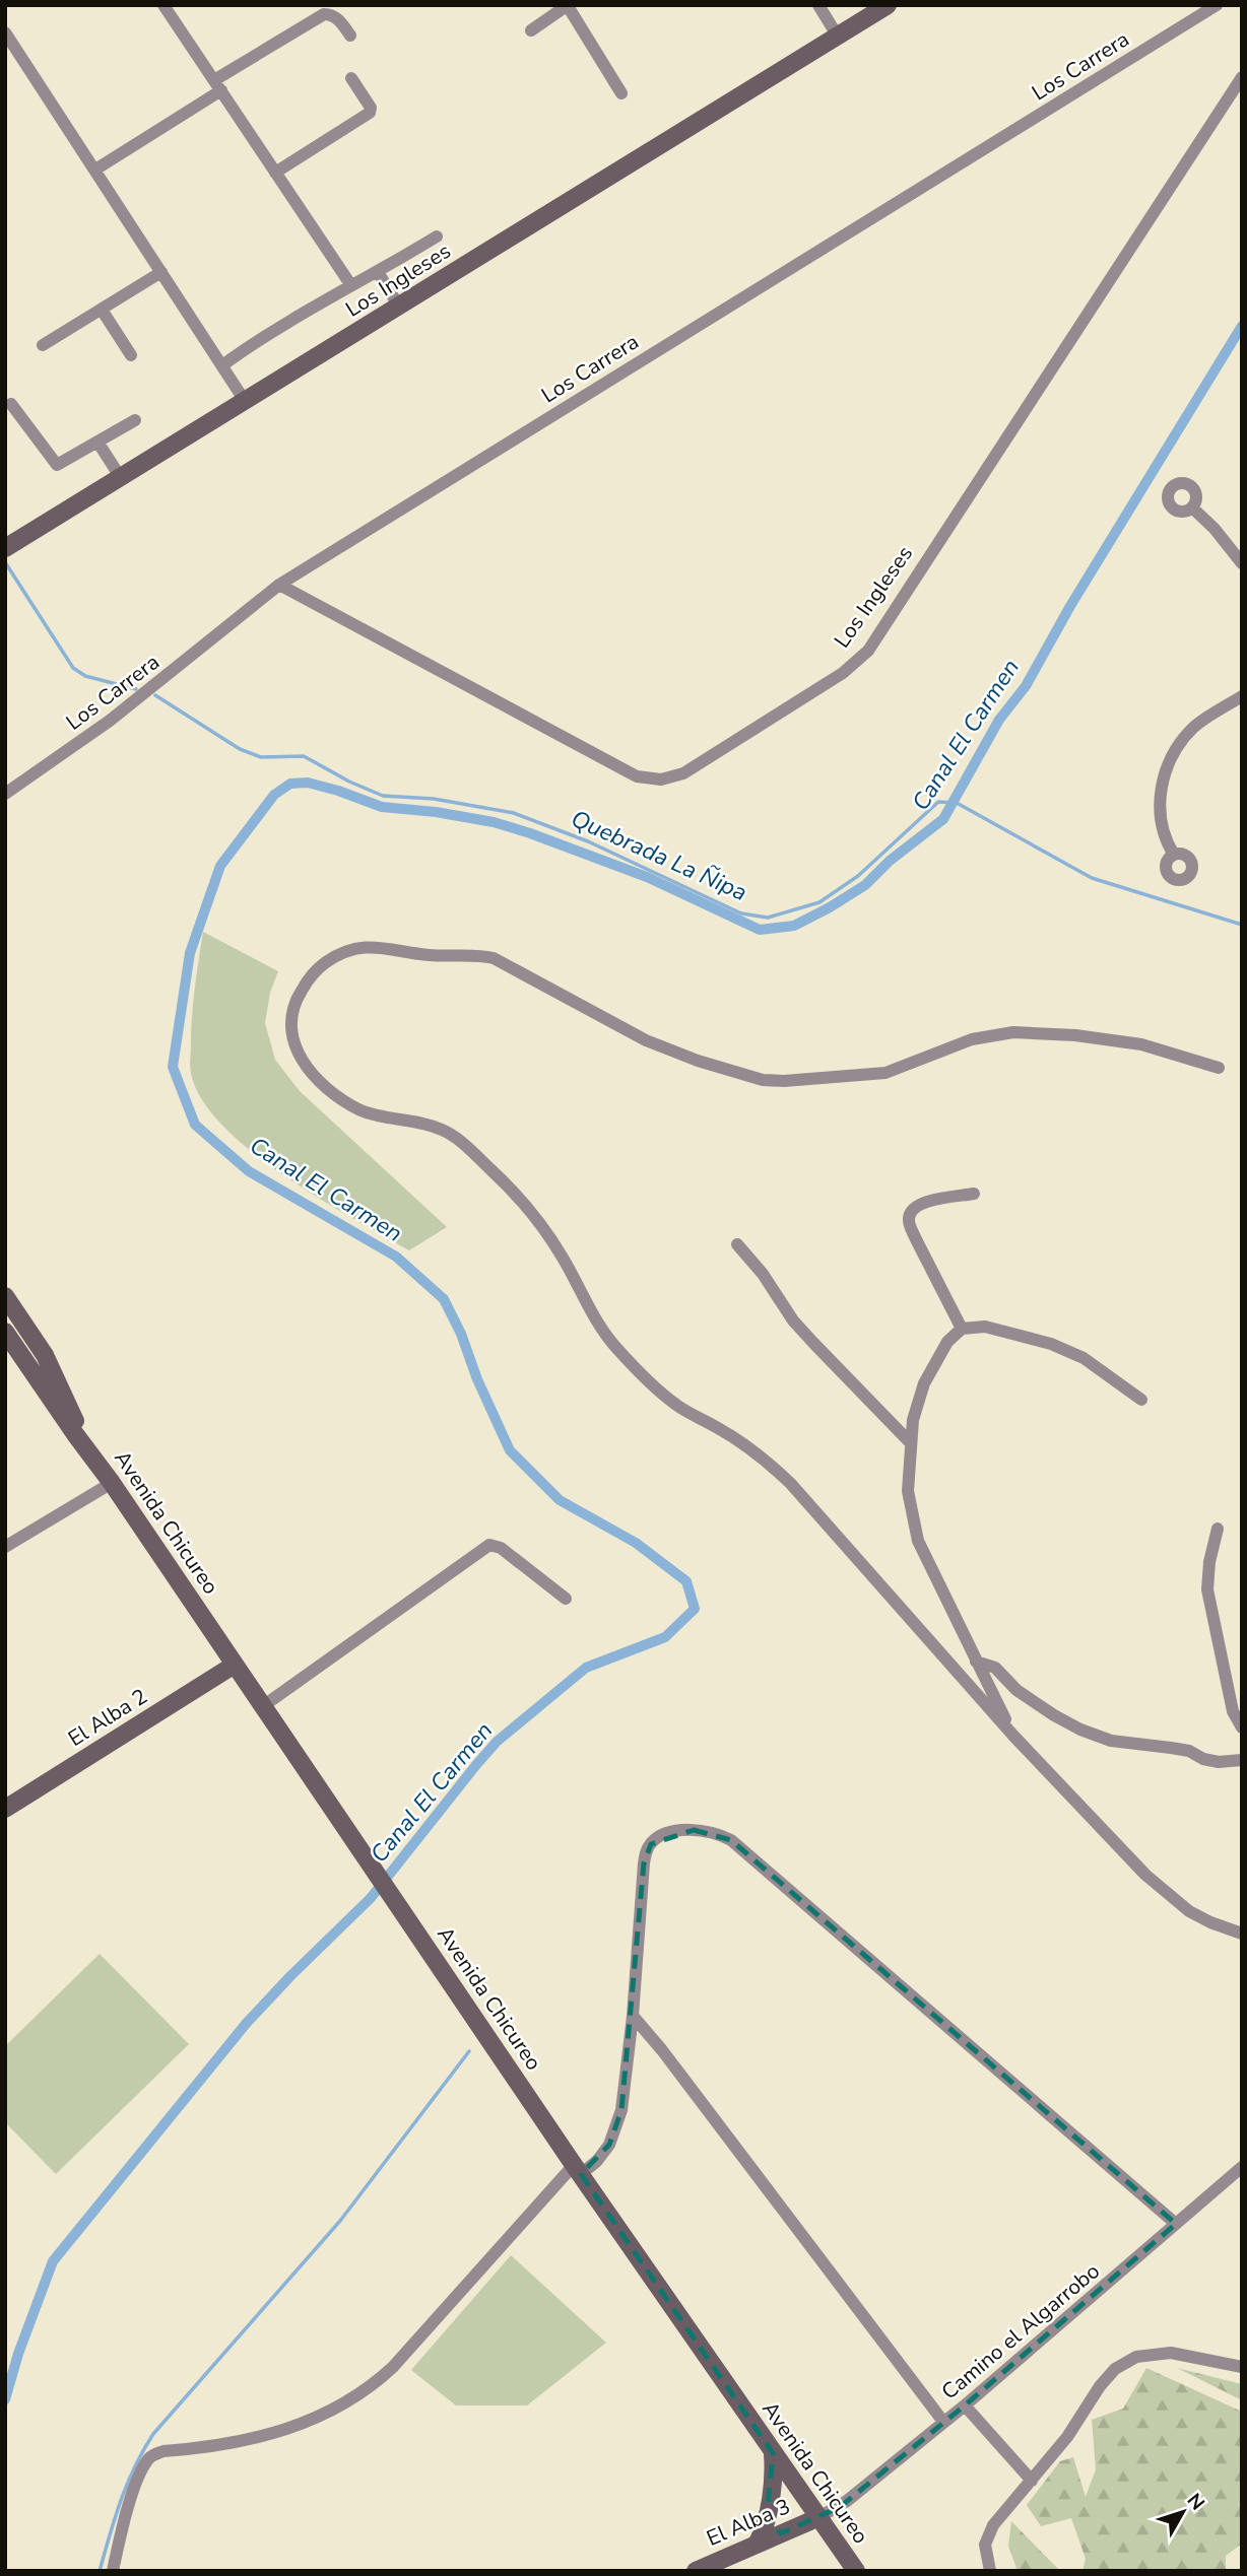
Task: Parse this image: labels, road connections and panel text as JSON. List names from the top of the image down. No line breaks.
{"streets":{"main road":["Los Ingleses","Avenida Chicureo","El Alba 2","El Alba 3"],"street":["Los Carrera","Camino el Algarrobo"]},"crossings":[["Los Carrera","Los Ingleses"],["Avenida Chicureo","El Alba 2"],["Avenida Chicureo","Camino el Algarrobo"],["Avenida Chicureo","El Alba 3"],["Camino el Algarrobo","El Alba 3"]],"water":["Canal El Carmen","Quebrada La Ñipa"],"north":"top right"}
